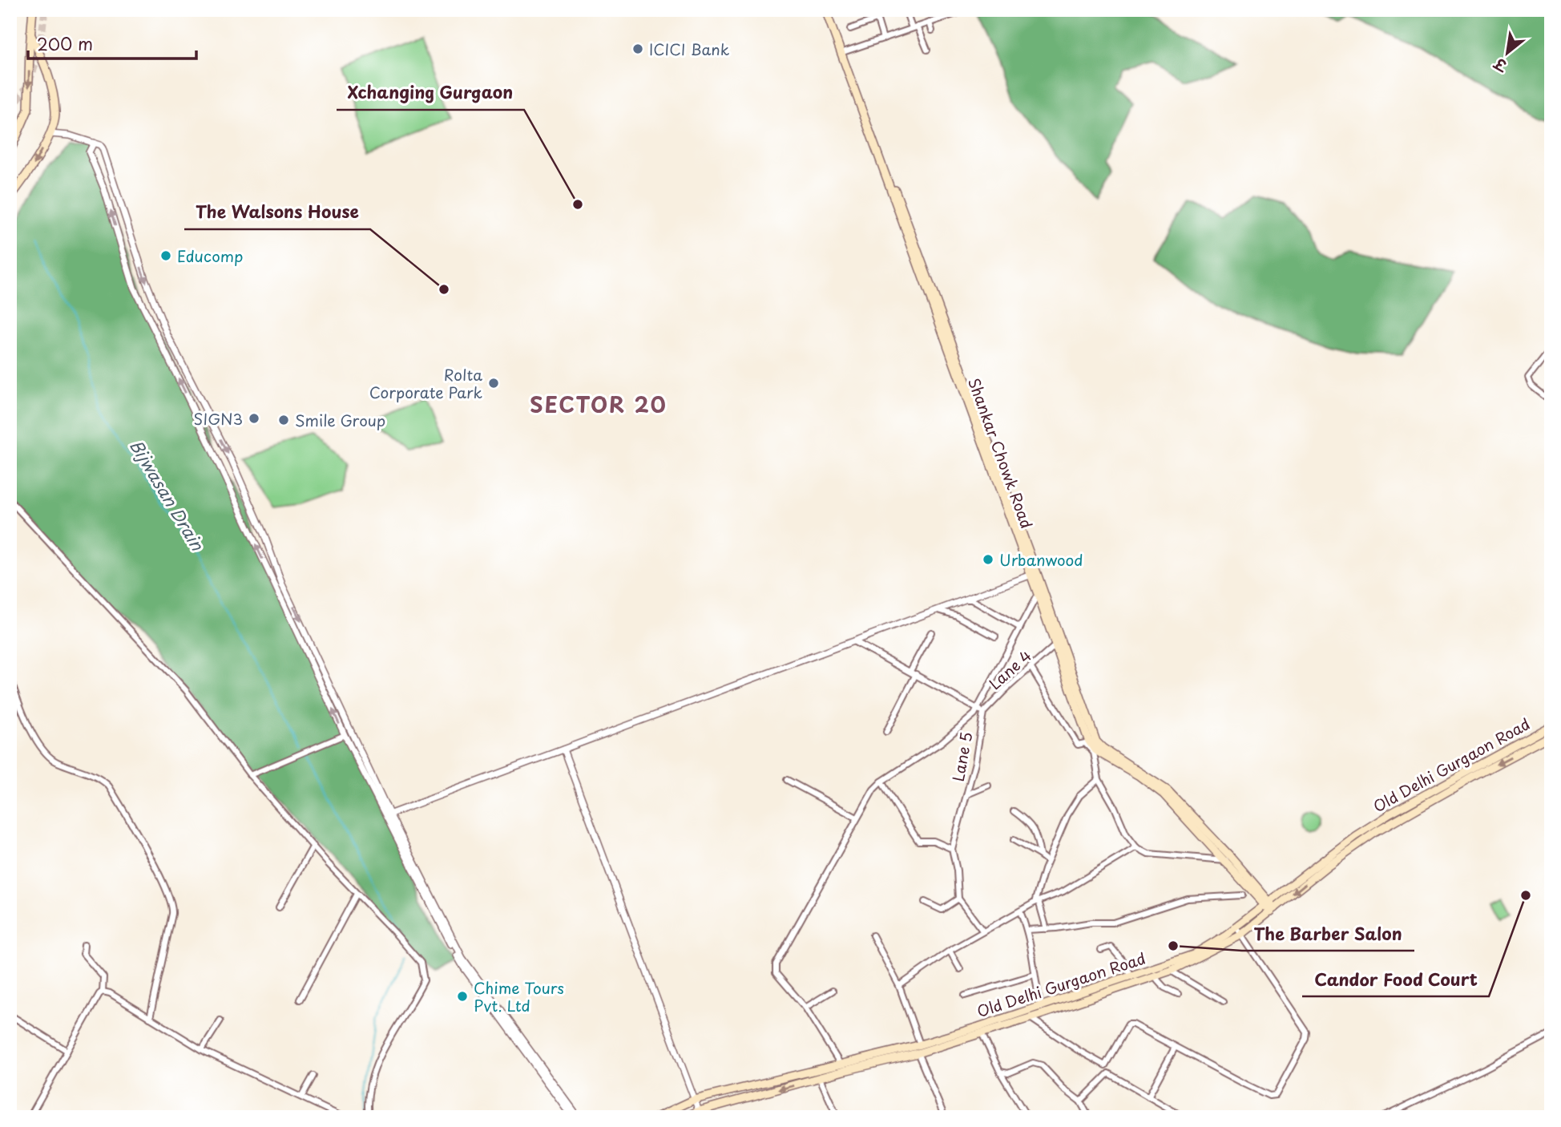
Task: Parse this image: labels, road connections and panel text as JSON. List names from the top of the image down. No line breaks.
{"streets":{"main road":["Shankar Chowk Road","Old Delhi Gurgaon Road"],"street":["Lane 4","Lane 5"]},"crossings":[["Shankar Chowk Road","Lane 4"],["Shankar Chowk Road","Lane 5"],["Shankar Chowk Road","Old Delhi Gurgaon Road"],["Lane 4","Lane 5"],["Lane 4","Old Delhi Gurgaon Road"]],"districts":["SECTOR 20"],"water":["Bijwasan Drain"],"places":["ICICI Bank","Xchanging Gurgaon","Educomp","The Walsons House","Rolta Corporate Park","SIGN3","Smile Group","Urbanwood","Candor Food Court","The Barber Salon","Chime Tours Pvt. Ltd"],"scale_bar":"200 m","north":"bottom left"}
